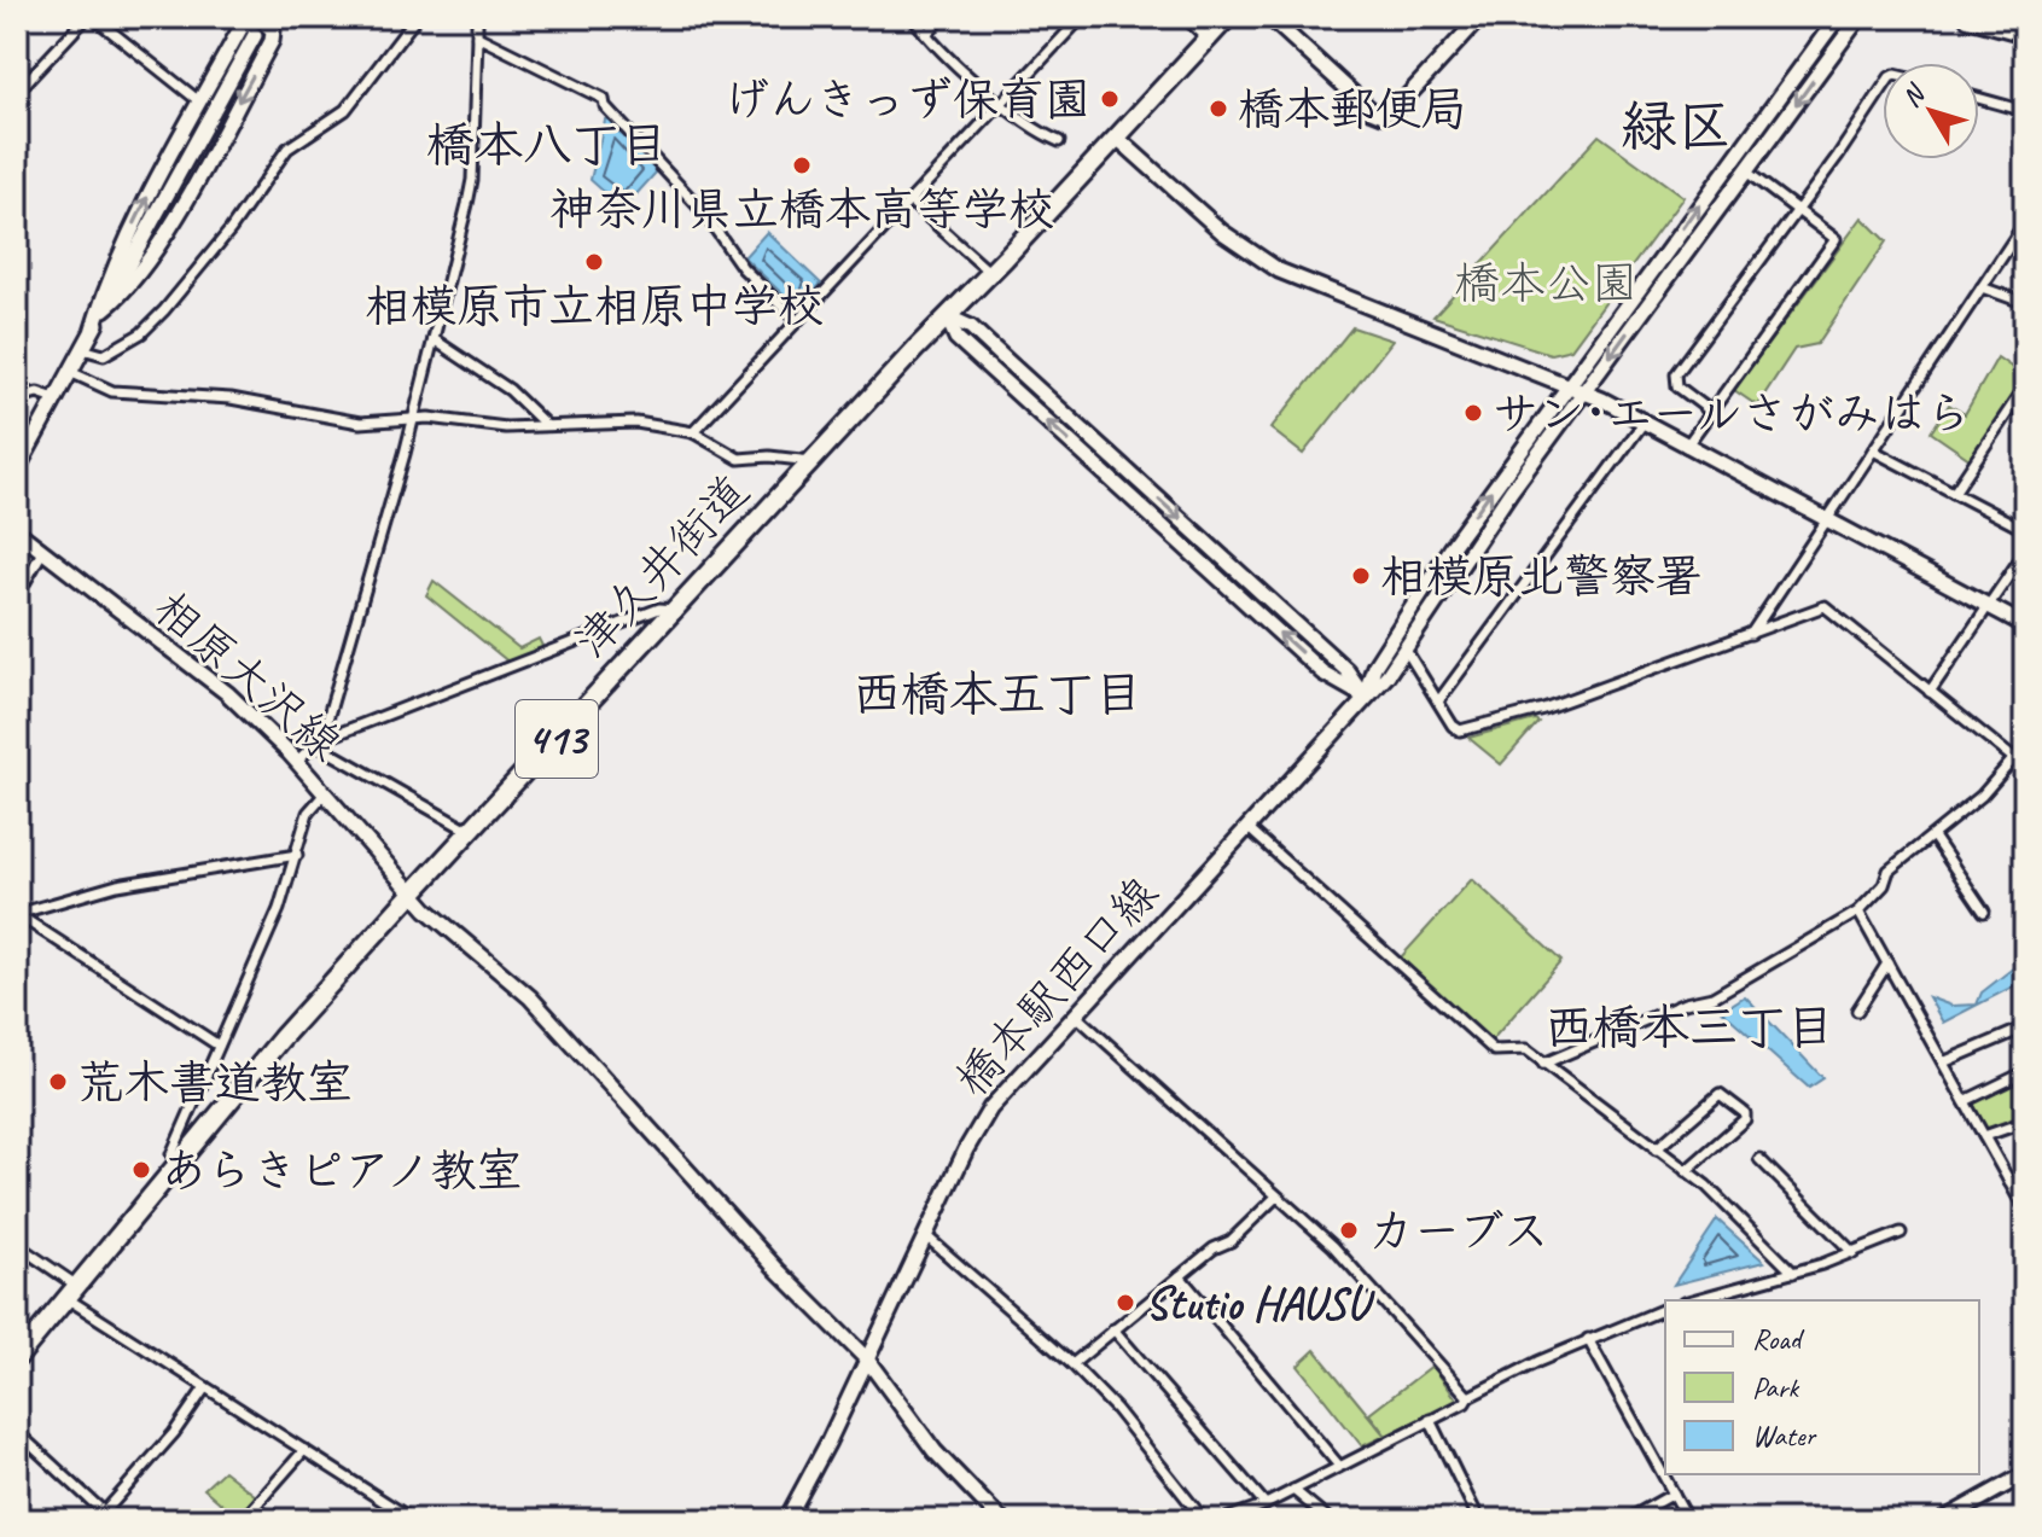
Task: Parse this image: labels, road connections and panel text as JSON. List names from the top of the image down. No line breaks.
{"streets":{"highway":["津久井街道","413"],"street":["相原大沢線","橋本駅西口線"]},"crossings":[["津久井街道","相原大沢線"],["相原大沢線","橋本駅西口線"]],"districts":["緑区","橋本八丁目","西橋本五丁目","西橋本三丁目"],"parks":["橋本公園"],"places":["げんきっず保育園","橋本郵便局","神奈川県立橋本高等学校","相模原市立相原中学校","サン･エールさがみはら","相模原北警察署","荒木書道教室","あらきピアノ教室","カーブス","Stutio HAUSU"],"legend":["Road","Park","Water"],"north":"top left"}
